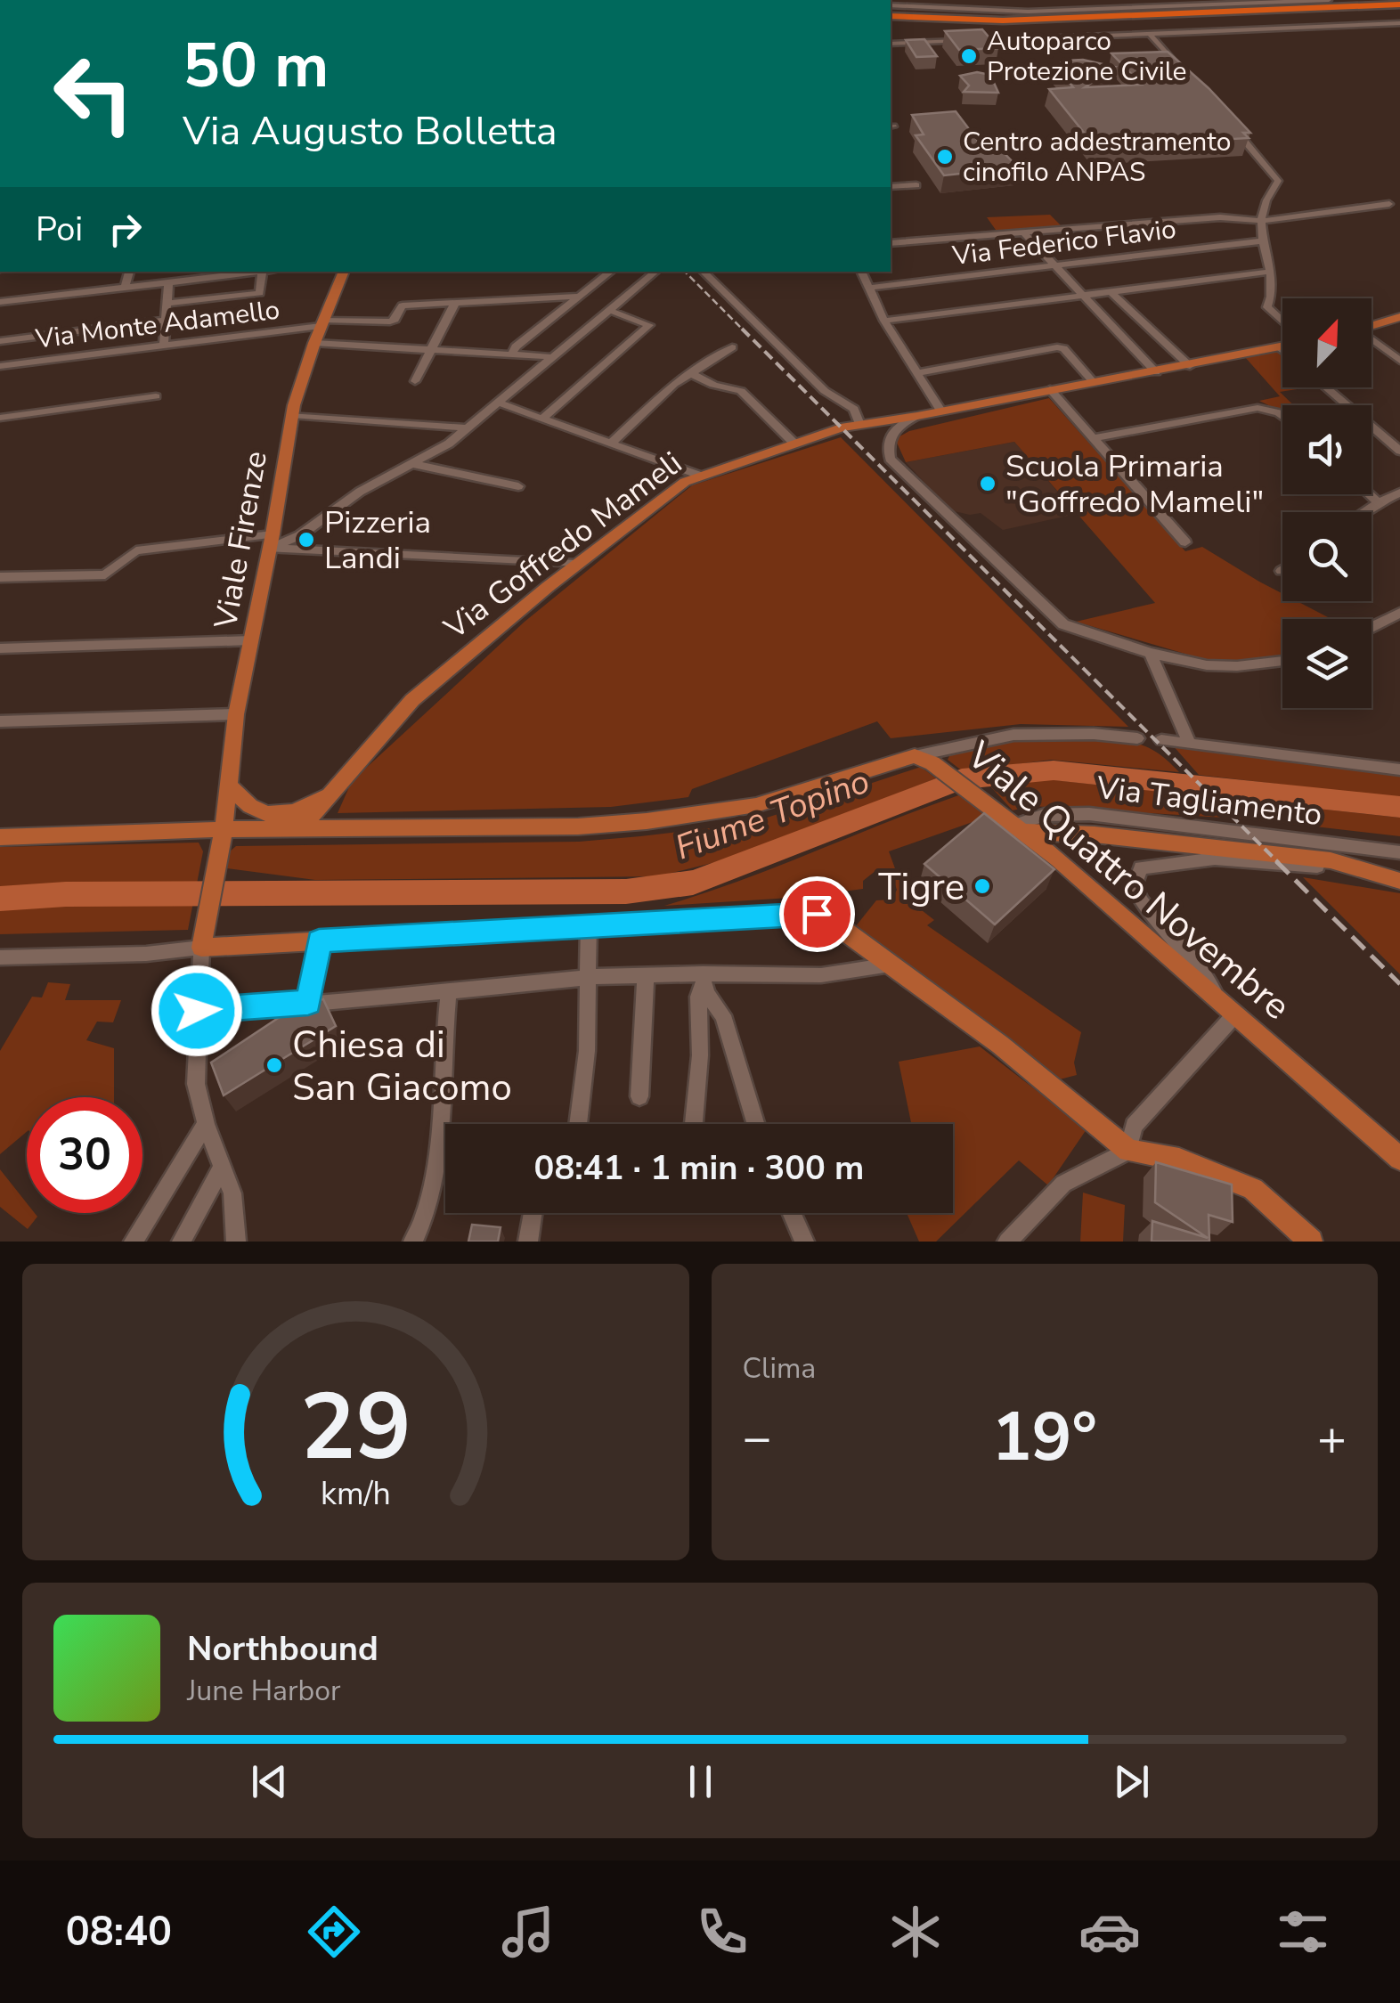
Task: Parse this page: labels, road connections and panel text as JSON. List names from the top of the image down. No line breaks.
{"streets":{"main road":["Viale Firenze","Via Goffredo Mameli","Via Tagliamento","Viale Quattro Novembre"],"street":["Via Federico Flavio","Via Monte Adamello"]},"crossings":[["Via Monte Adamello","Viale Firenze"],["Viale Firenze","Viale Quattro Novembre"],["Via Goffredo Mameli","Viale Quattro Novembre"],["Via Tagliamento","Viale Quattro Novembre"]],"water":["Fiume Topino"],"places":["Autoparco Protezione Civile","Centro addestramento cinofilo ANPAS","Scuola Primaria \"Goffredo Mameli\"","Pizzeria Landi","Tigre","Chiesa di San Giacomo"],"north":"top right","page":{"turn":["50 m","Via Augusto Bolletta"],"then":"Poi","limit":"30","trip":"08:41 · 1 min · 300 m","tile":"Clima","heat":["−","19°","+"],"song":["Northbound","June Harbor"],"tabs":"08:40","gauge":["29","km/h"]}}
